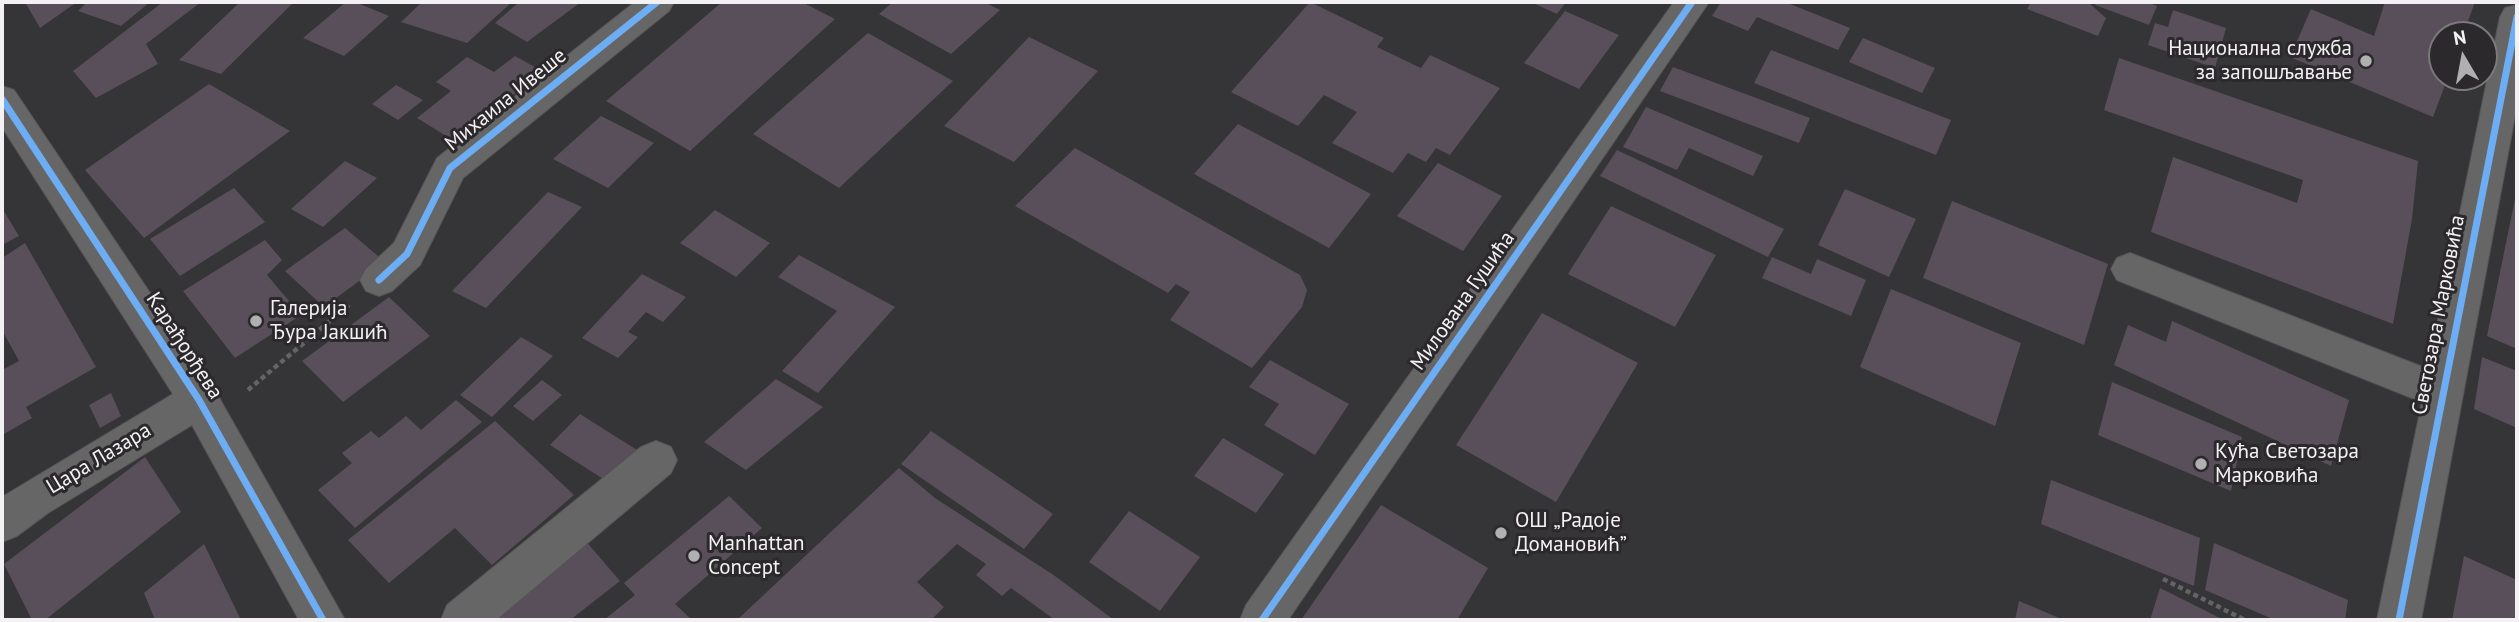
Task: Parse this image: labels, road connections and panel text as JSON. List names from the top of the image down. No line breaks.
{"streets":{"street":["Михаила Ивеше","Милована Гушића","Светозара Марковића","Карађорђева","Цара Лазара"]},"crossings":[["Карађорђева","Цара Лазара"]],"places":["Национална служба за запошљавање","Галерија Ђура Јакшић","Кућа Светозара Марковића","ОШ „Радоје Домановић”","Manhattan Concept"],"north":"top"}
